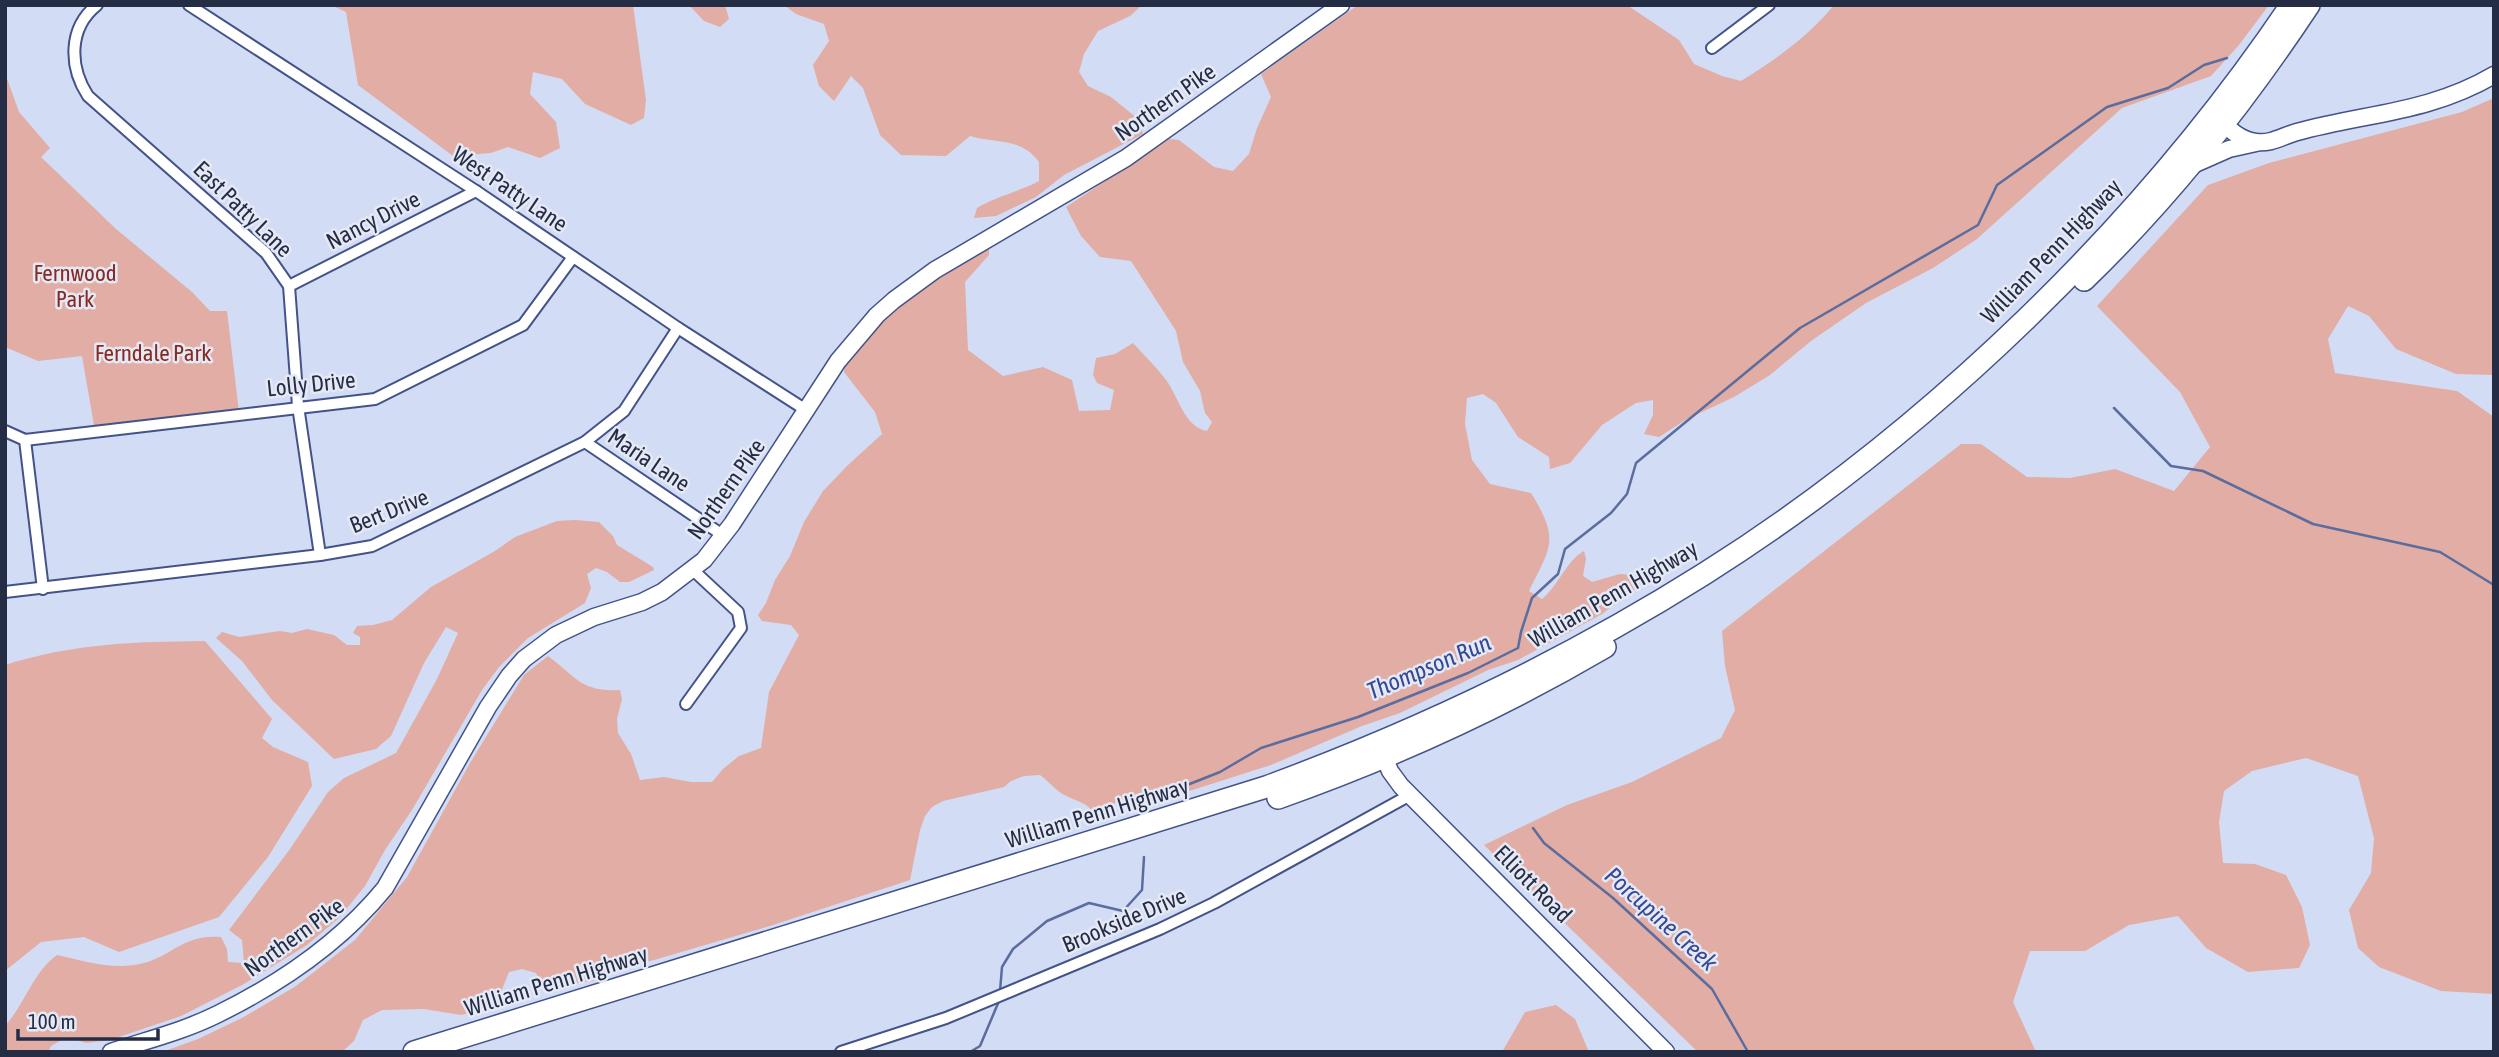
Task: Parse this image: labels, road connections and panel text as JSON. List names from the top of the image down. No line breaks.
{"streets":{"highway":["William Penn Highway"],"main road":["Northern Pike","Elliott Road"],"street":["West Patty Lane","East Patty Lane","Nancy Drive","Lolly Drive","Maria Lane","Bert Drive","Brookside Drive"]},"crossings":[["Northern Pike","West Patty Lane"],["Northern Pike","Maria Lane"],["West Patty Lane","Nancy Drive"],["West Patty Lane","Lolly Drive"],["West Patty Lane","Bert Drive"],["East Patty Lane","Nancy Drive"],["East Patty Lane","Lolly Drive"],["East Patty Lane","Bert Drive"],["William Penn Highway","Elliott Road"],["Maria Lane","Bert Drive"],["Elliott Road","Brookside Drive"]],"water":["Thompson Run","Porcupine Creek"],"parks":["Fernwood Park","Ferndale Park"],"scale_bar":"100 m"}
